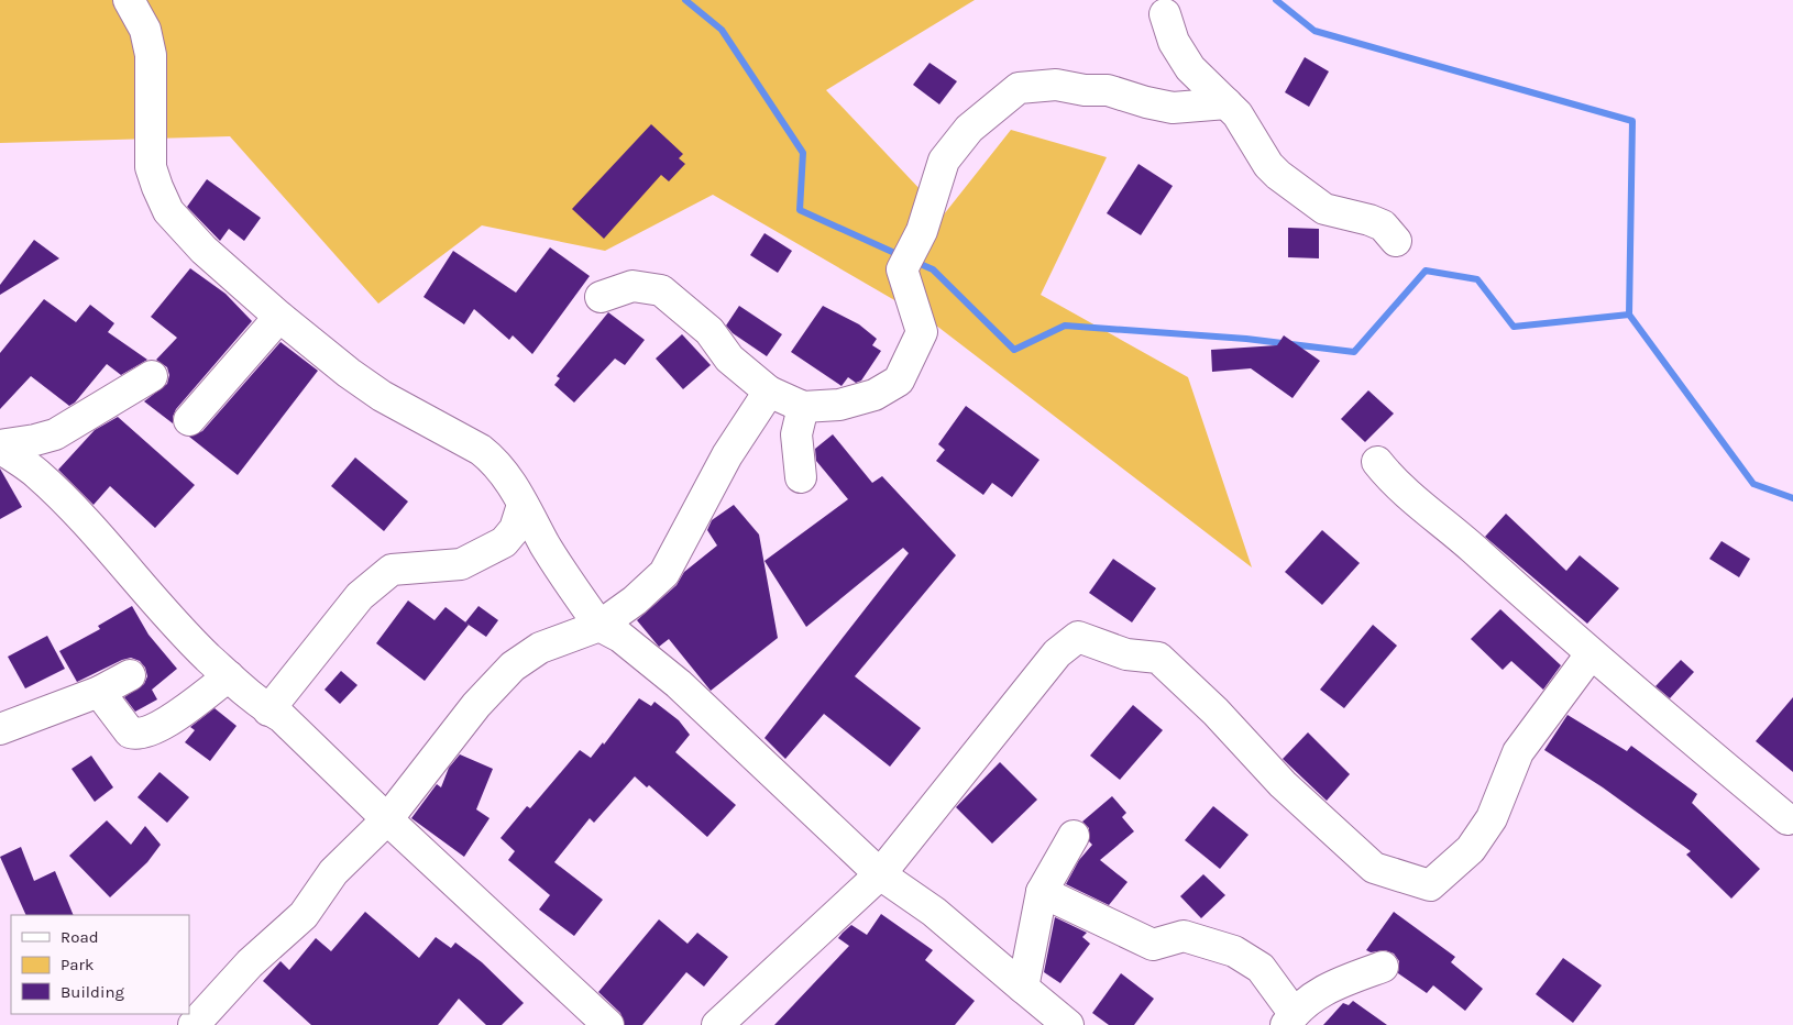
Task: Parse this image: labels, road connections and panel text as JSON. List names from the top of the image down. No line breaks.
{"legend":["Road","Park","Building"]}
